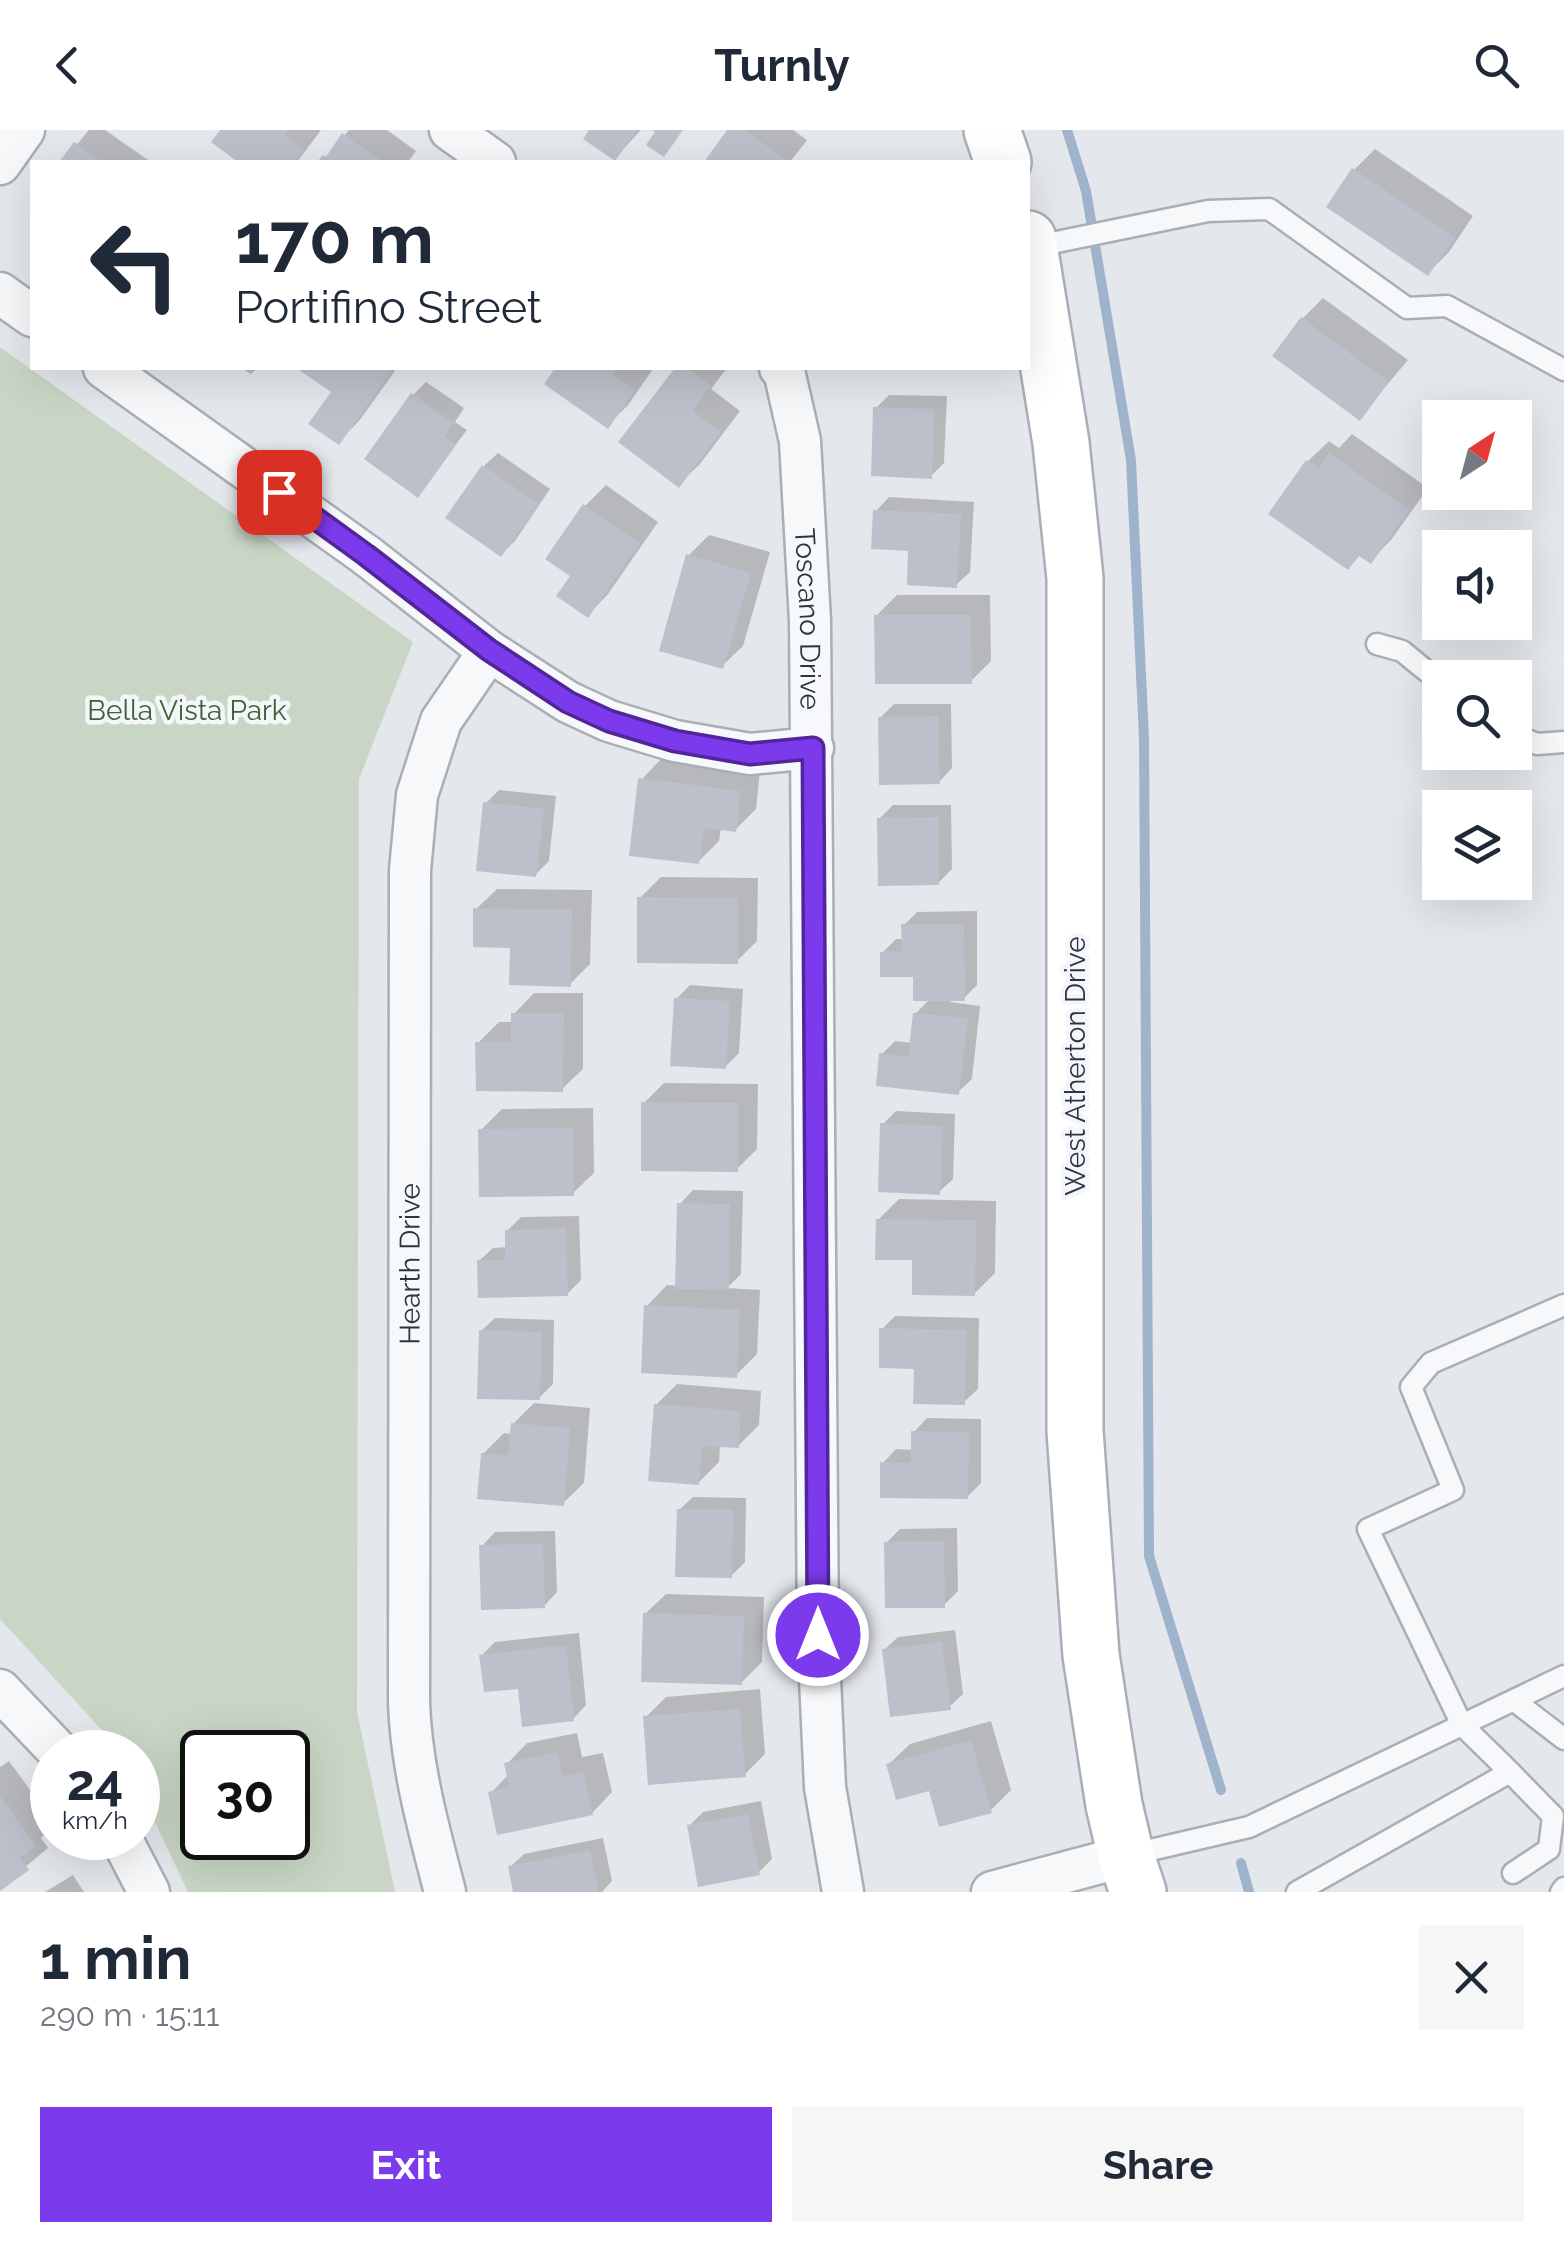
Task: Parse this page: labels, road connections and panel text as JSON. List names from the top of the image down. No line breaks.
{"streets":{"street":["Toscano Drive","West Atherton Drive","Hearth Drive"]},"parks":["Bella Vista Park"],"north":"top right","page":{"header":"Turnly","turn":["170 m","Portifino Street"],"speed":"24 km/h","limit":"30","heading":["1 min","290 m · 15:11"],"buttons":["Exit","Share"]}}
